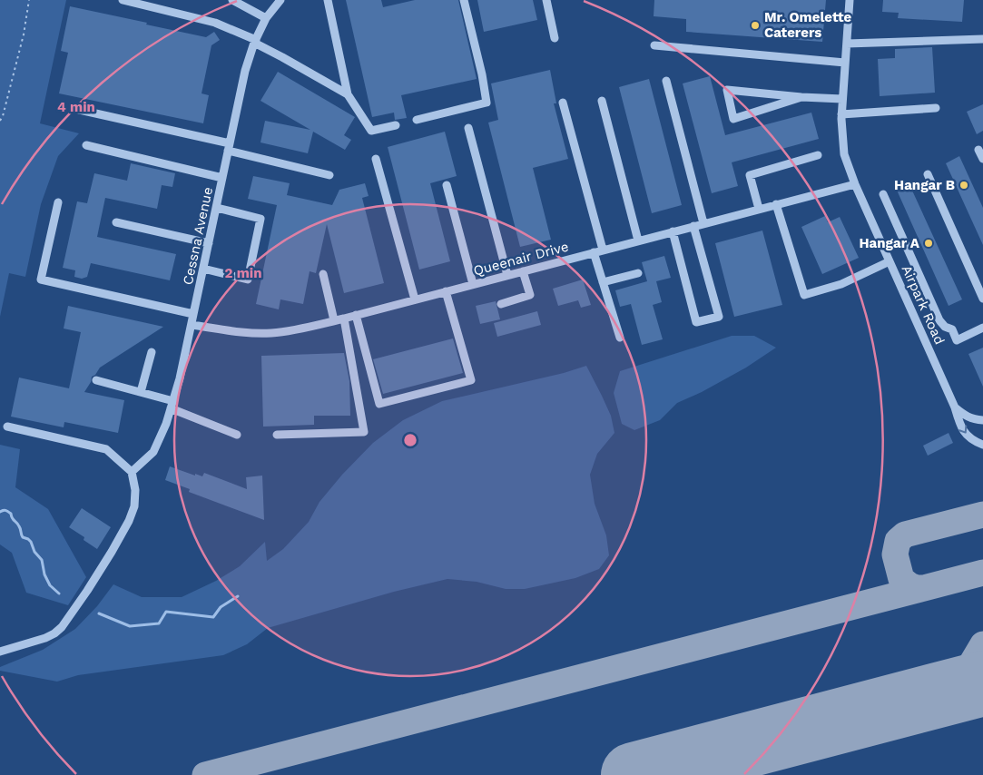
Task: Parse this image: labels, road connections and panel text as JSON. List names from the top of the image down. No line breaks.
{"streets":{"street":["Cessna Avenue","Queenair Drive","Airpark Road"]},"crossings":[["Cessna Avenue","Queenair Drive"],["Queenair Drive","Airpark Road"]],"places":["Mr. Omelette Caterers","Hangar B","Hangar A"],"rings":["4 min","2 min"]}
